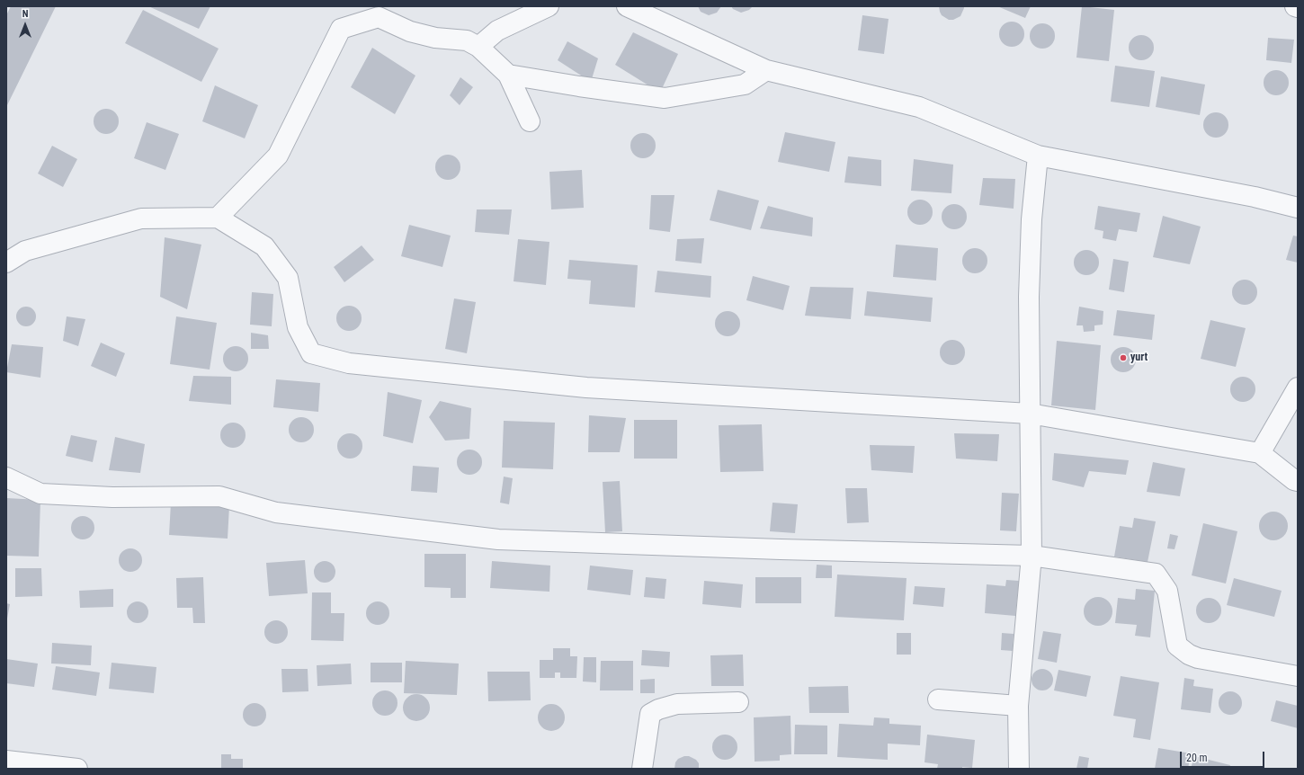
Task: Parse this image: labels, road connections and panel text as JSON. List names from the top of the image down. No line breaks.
{"places":["yurt"],"scale_bar":"20 m","north":"top"}
